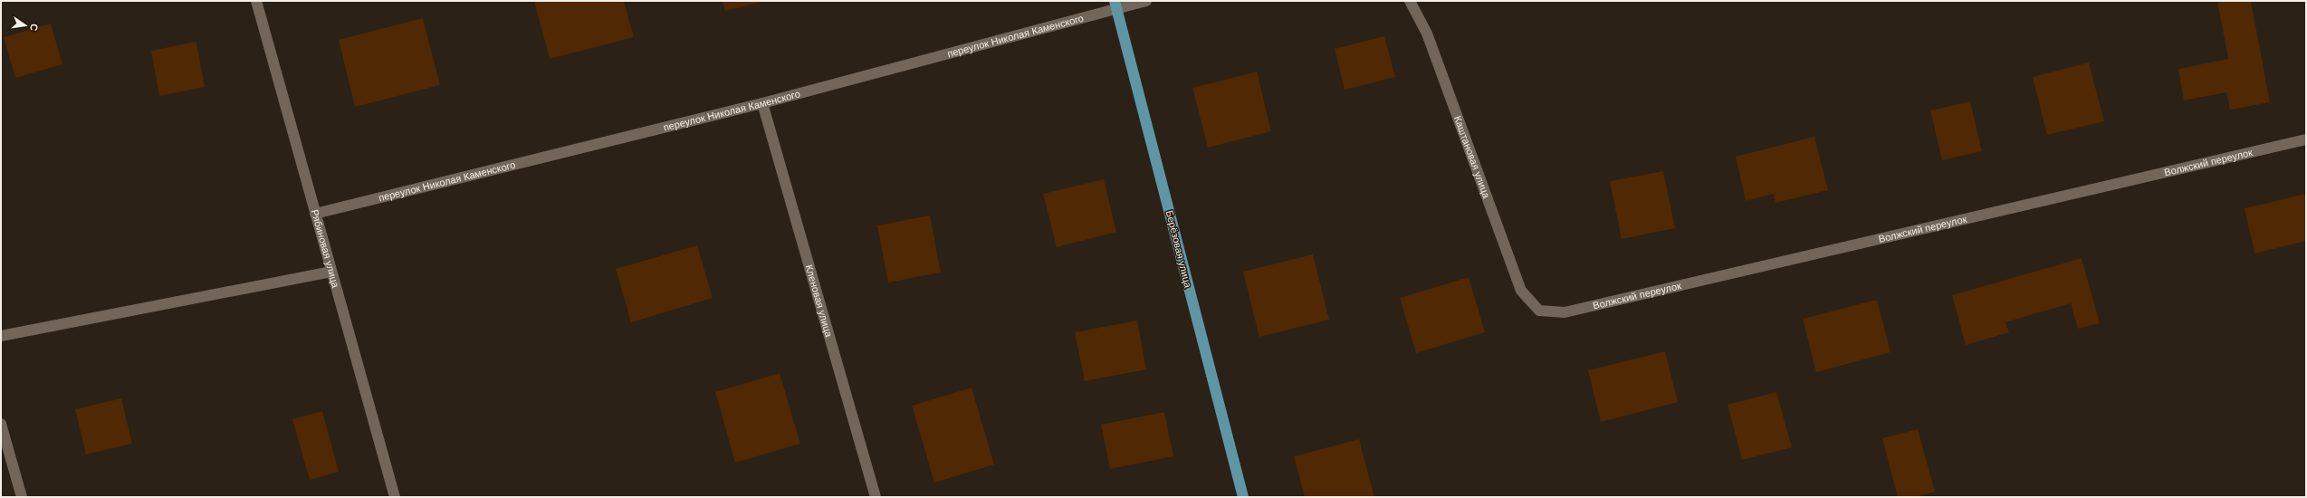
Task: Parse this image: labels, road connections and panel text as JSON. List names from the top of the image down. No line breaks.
{"streets":{"main road":["Берёзовая улица"],"street":["переулок Николая Каменского","Каштановая улица","Волжский переулок","Рябиновая улица","Кленовая улица"]},"crossings":[["переулок Николая Каменского","Рябиновая улица"],["переулок Николая Каменского","Берёзовая улица"],["переулок Николая Каменского","Кленовая улица"],["Каштановая улица","Волжский переулок"]],"north":"right"}
